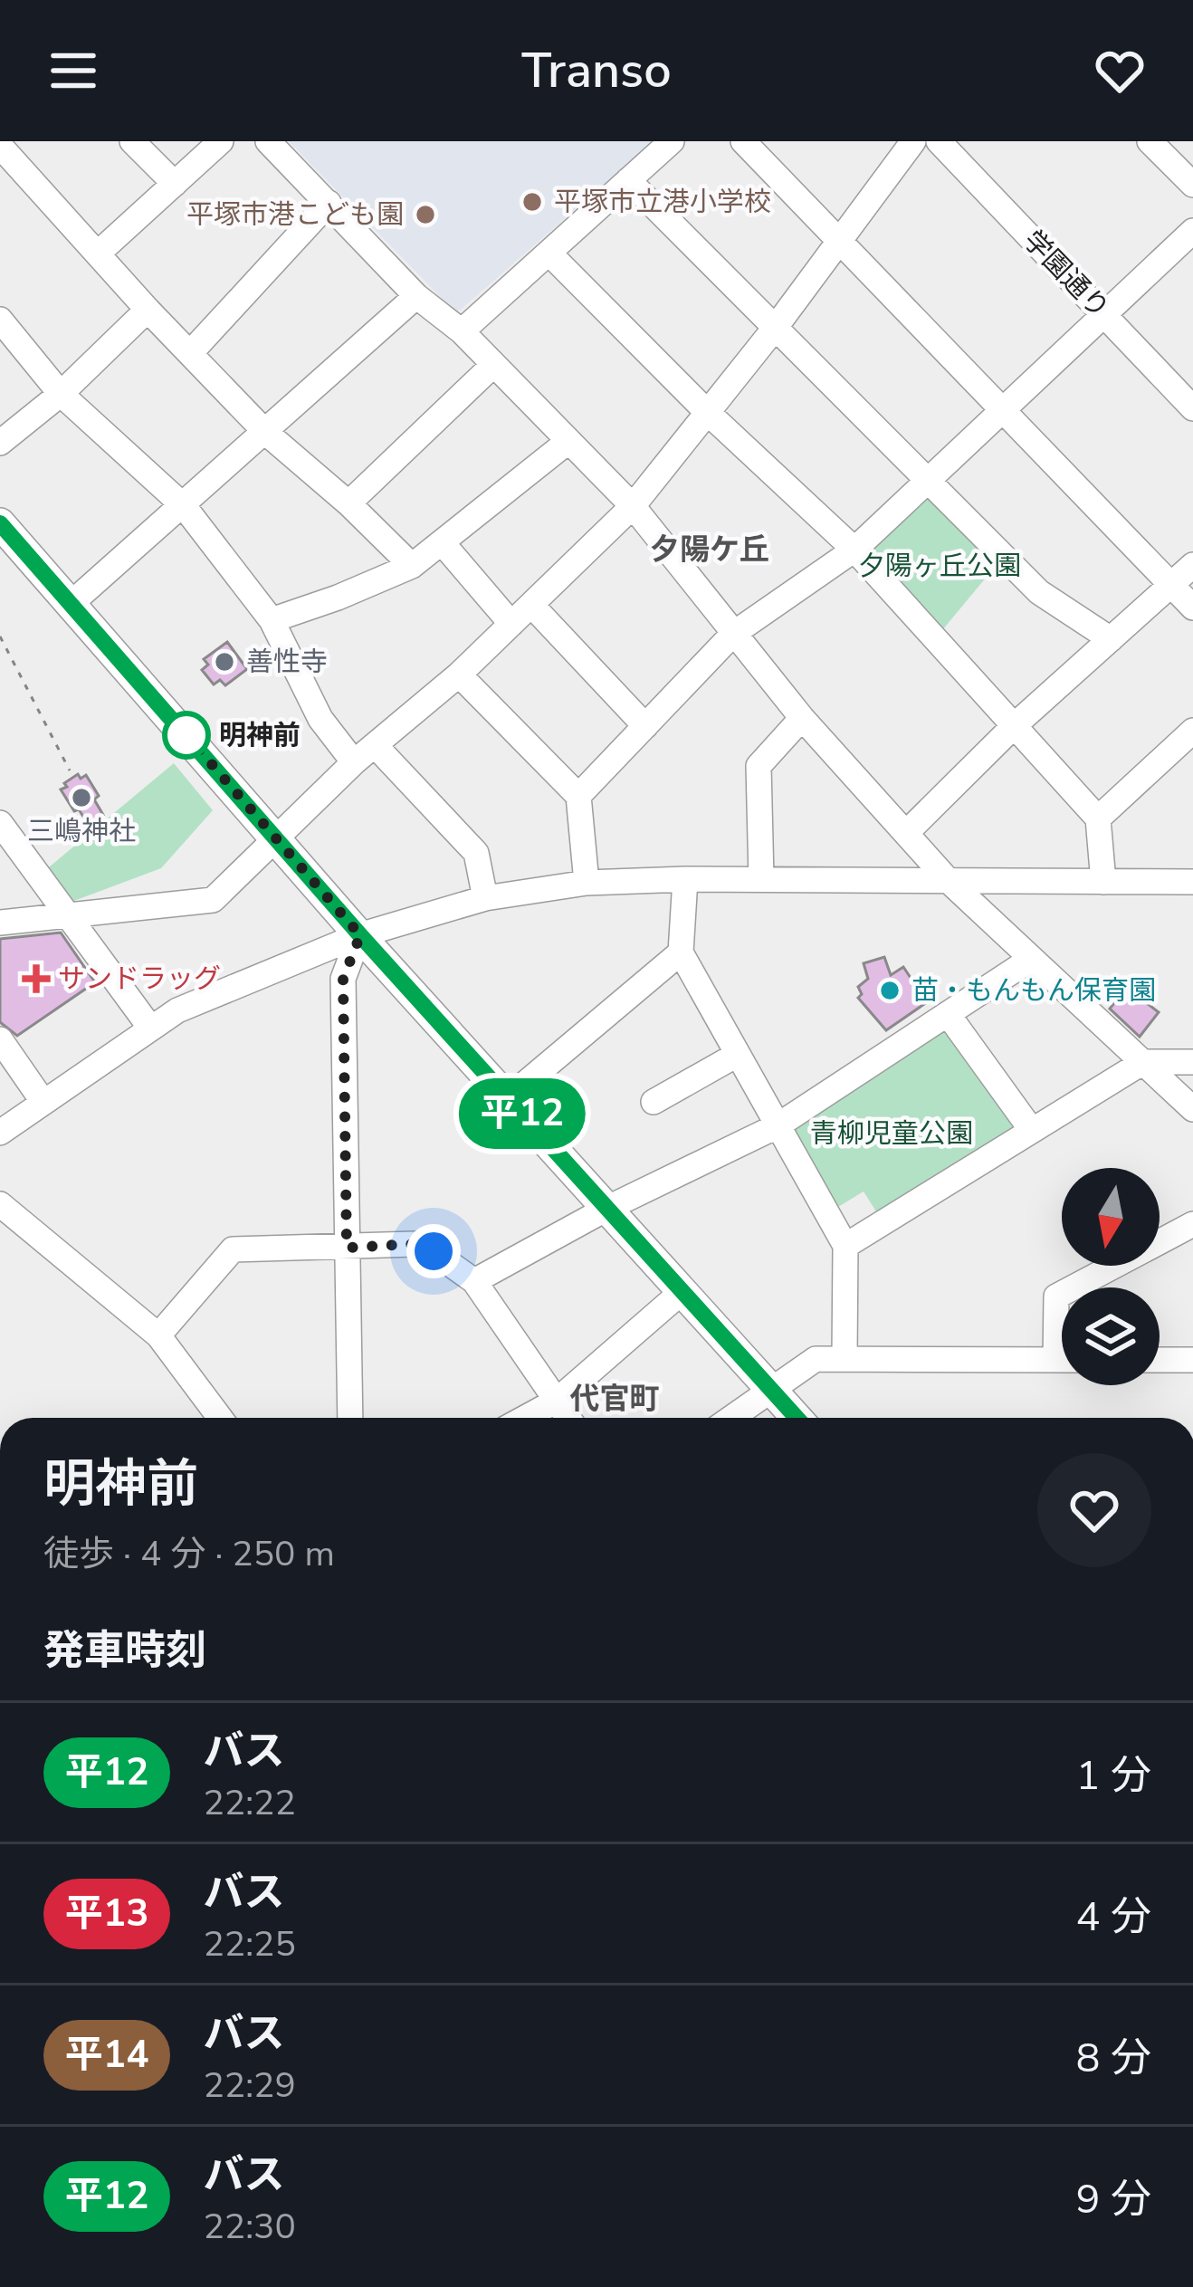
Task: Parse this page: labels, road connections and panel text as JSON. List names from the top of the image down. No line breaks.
{"streets":{"street":["学園通り"]},"districts":["夕陽ケ丘","代官町"],"parks":["夕陽ヶ丘公園","青柳児童公園"],"places":{"other":["平塚市立港小学校","平塚市港こども園","善性寺","明神前","三嶋神社","苗・もんもん保育園"],"health":["サンドラッグ"]},"lines":["bus line 平12"],"north":"bottom","page":{"header":"Transo","on_map":"平12","heading":[["明神前","徒歩 · 4 分 · 250 m"],"発車時刻"],"list":[{"mark":"平12","name":"バス","note":"22:22","value":"1 分"},{"mark":"平13","name":"バス","note":"22:25","value":"4 分"},{"mark":"平14","name":"バス","note":"22:29","value":"8 分"},{"mark":"平12","name":"バス","note":"22:30","value":"9 分"}]}}
